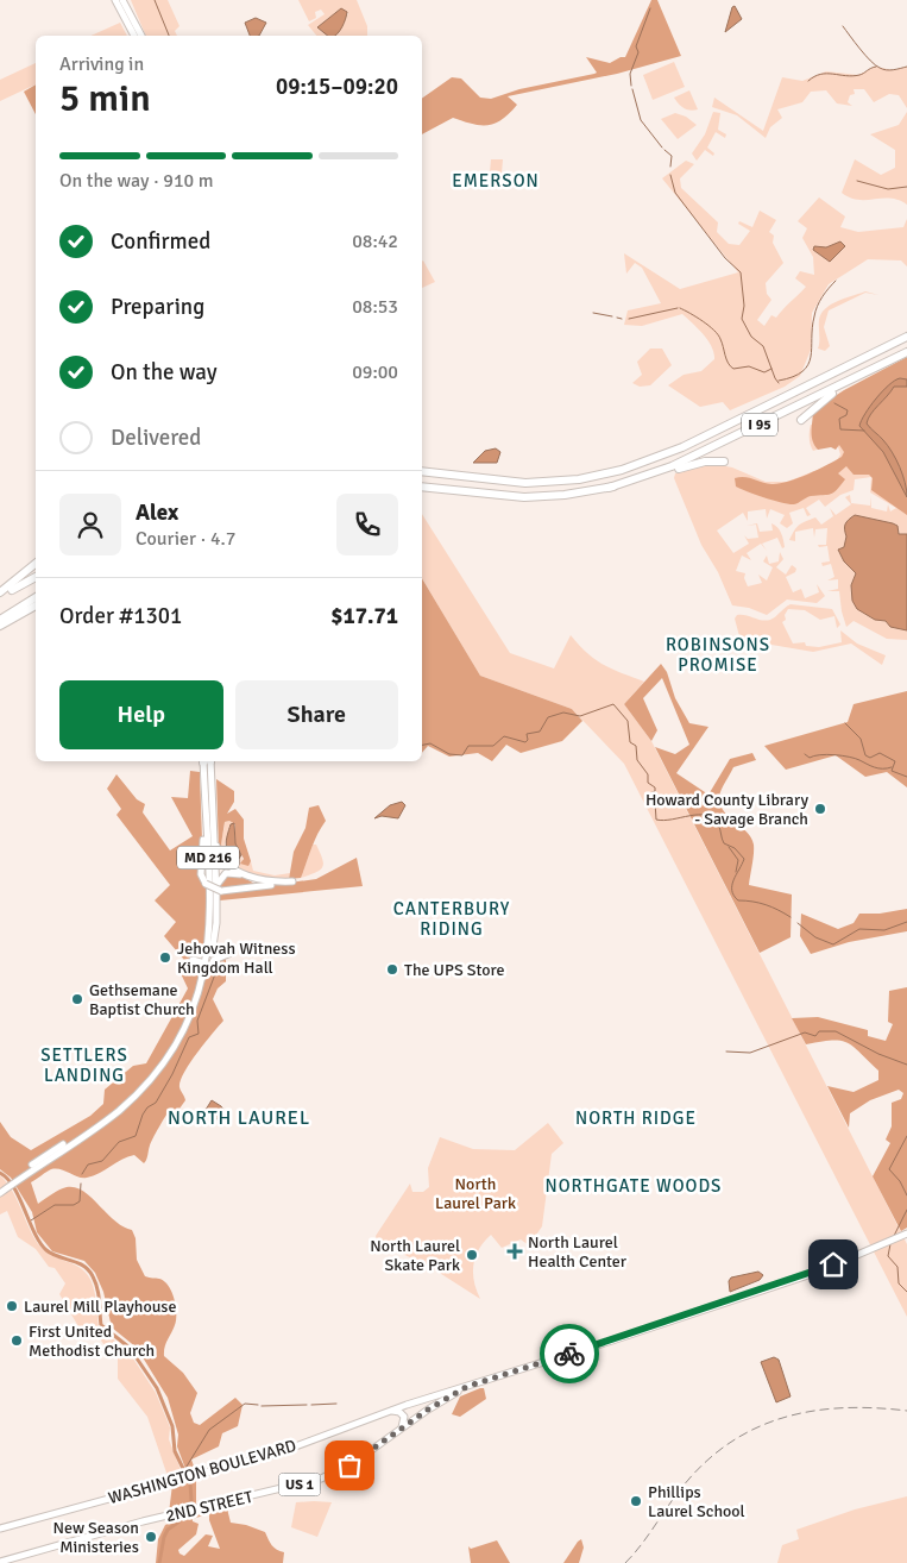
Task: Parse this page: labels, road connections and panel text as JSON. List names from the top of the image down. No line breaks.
{"streets":{"highway":["I 95"],"main road":["MD 216","WASHINGTON BOULEVARD","US 1","2ND STREET"]},"crossings":[["WASHINGTON BOULEVARD","2ND STREET"]],"districts":["EMERSON","ROBINSONS PROMISE","CANTERBURY RIDING","SETTLERS LANDING","NORTH LAUREL","NORTH RIDGE","NORTHGATE WOODS"],"parks":["North Laurel Park"],"places":{"other":["Howard County Library - Savage Branch","Jehovah Witness Kingdom Hall","The UPS Store","Gethsemane Baptist Church","North Laurel Skate Park","Laurel Mill Playhouse","First United Methodist Church","Phillips Laurel School","New Season Ministeries"],"health":["North Laurel Health Center"]},"page":{"heading":["5 min","Arriving in","09:15–09:20"],"panel":["Alex","Courier · 4.7","Order #1301","$17.71"],"bar":"On the way · 910 m","list":[["Confirmed","08:42"],["Preparing","08:53"],["On the way","09:00"],"Delivered"],"buttons":["Help","Share"]}}
